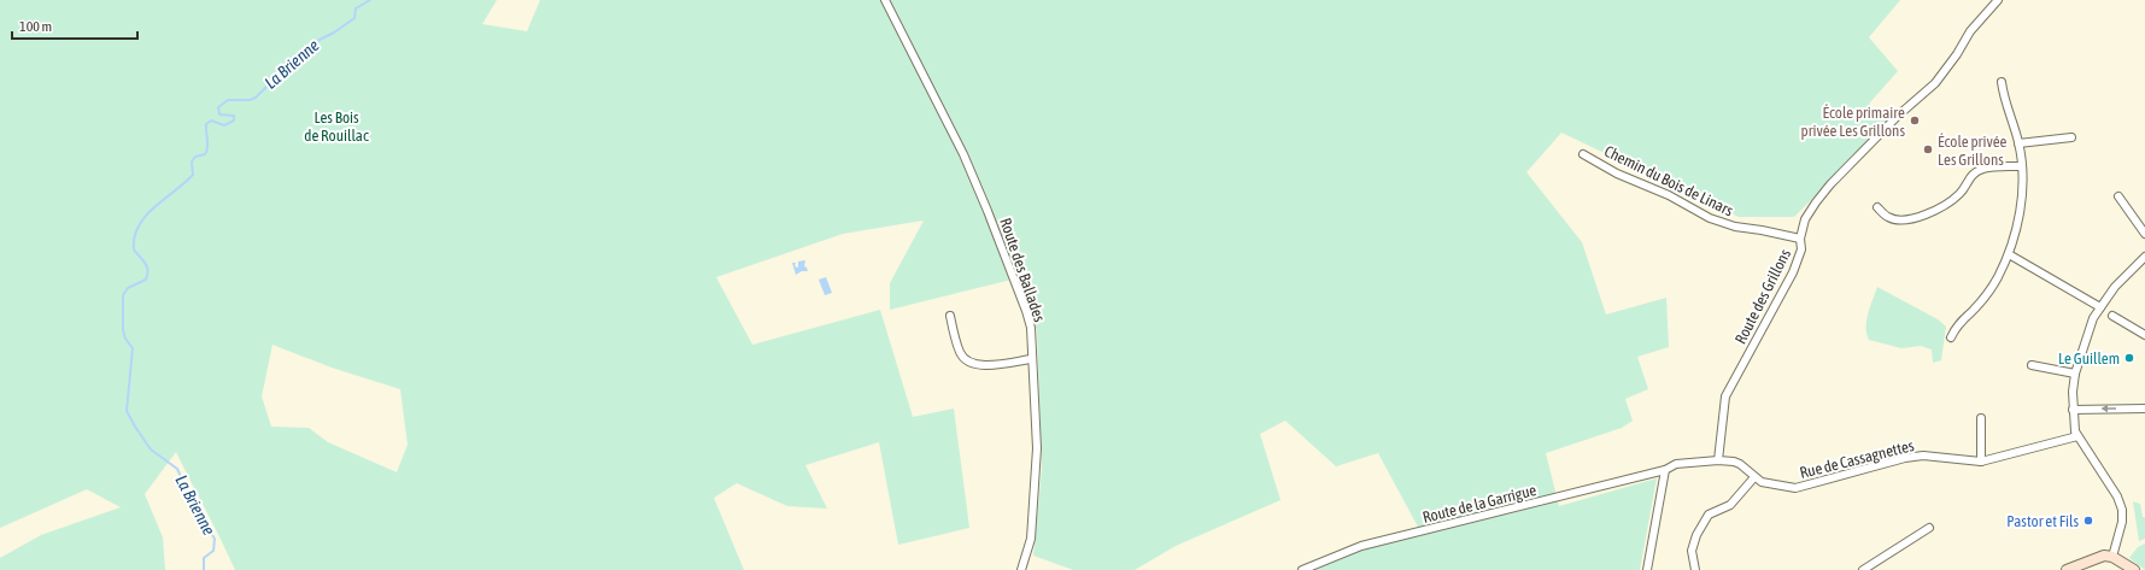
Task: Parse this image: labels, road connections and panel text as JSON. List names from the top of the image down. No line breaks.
{"streets":{"street":["Chemin du Bois de Linars","Route des Ballades","Route des Grillons","Rue de Cassagnettes","Route de la Garrigue"]},"crossings":[["Chemin du Bois de Linars","Route des Grillons"],["Route des Grillons","Rue de Cassagnettes"]],"water":["La Brienne"],"parks":["Les Bois de Rouillac"],"places":["École primaire privée Les Grillons","École privée Les Grillons","Le Guillem","Pastor et Fils"],"scale_bar":"100 m"}
